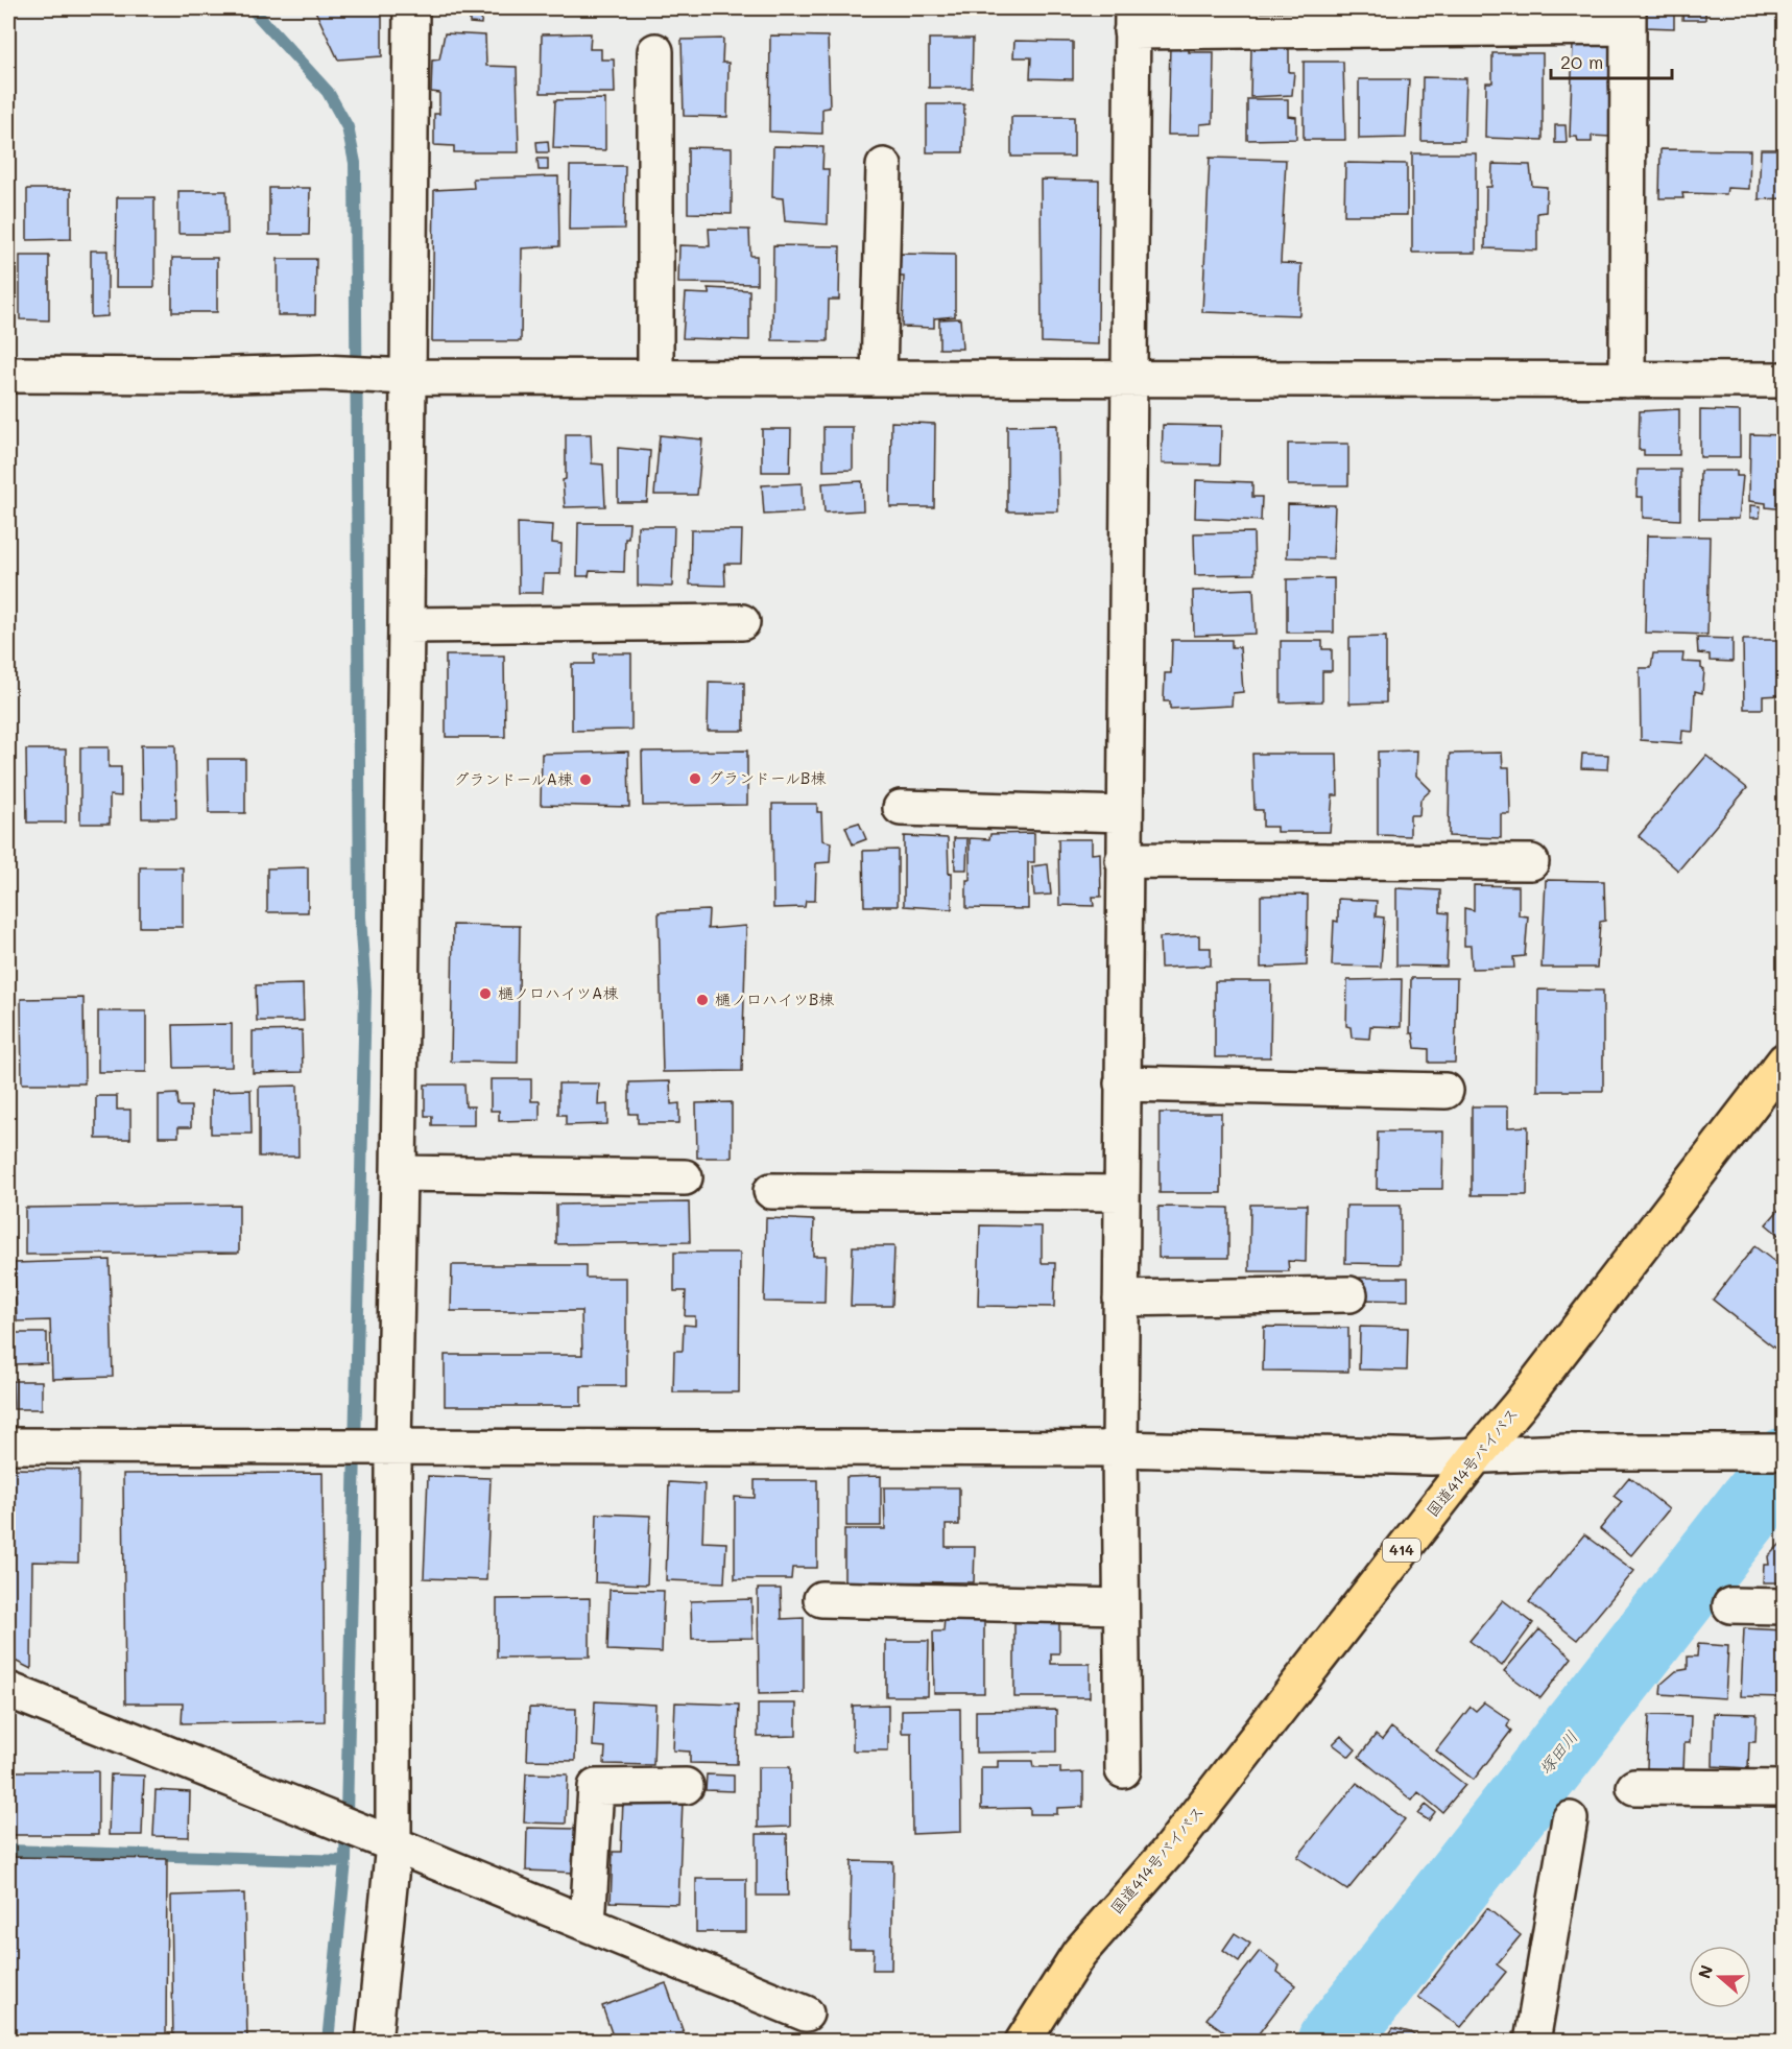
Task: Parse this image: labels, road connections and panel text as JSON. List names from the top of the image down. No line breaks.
{"streets":{"highway":["国道414号バイパス","414"]},"water":["塚田川"],"places":["グランドールB棟","グランドールA棟","樋ノ口ハイツA棟","樋ノ口ハイツB棟"],"scale_bar":"20 m","north":"left"}
